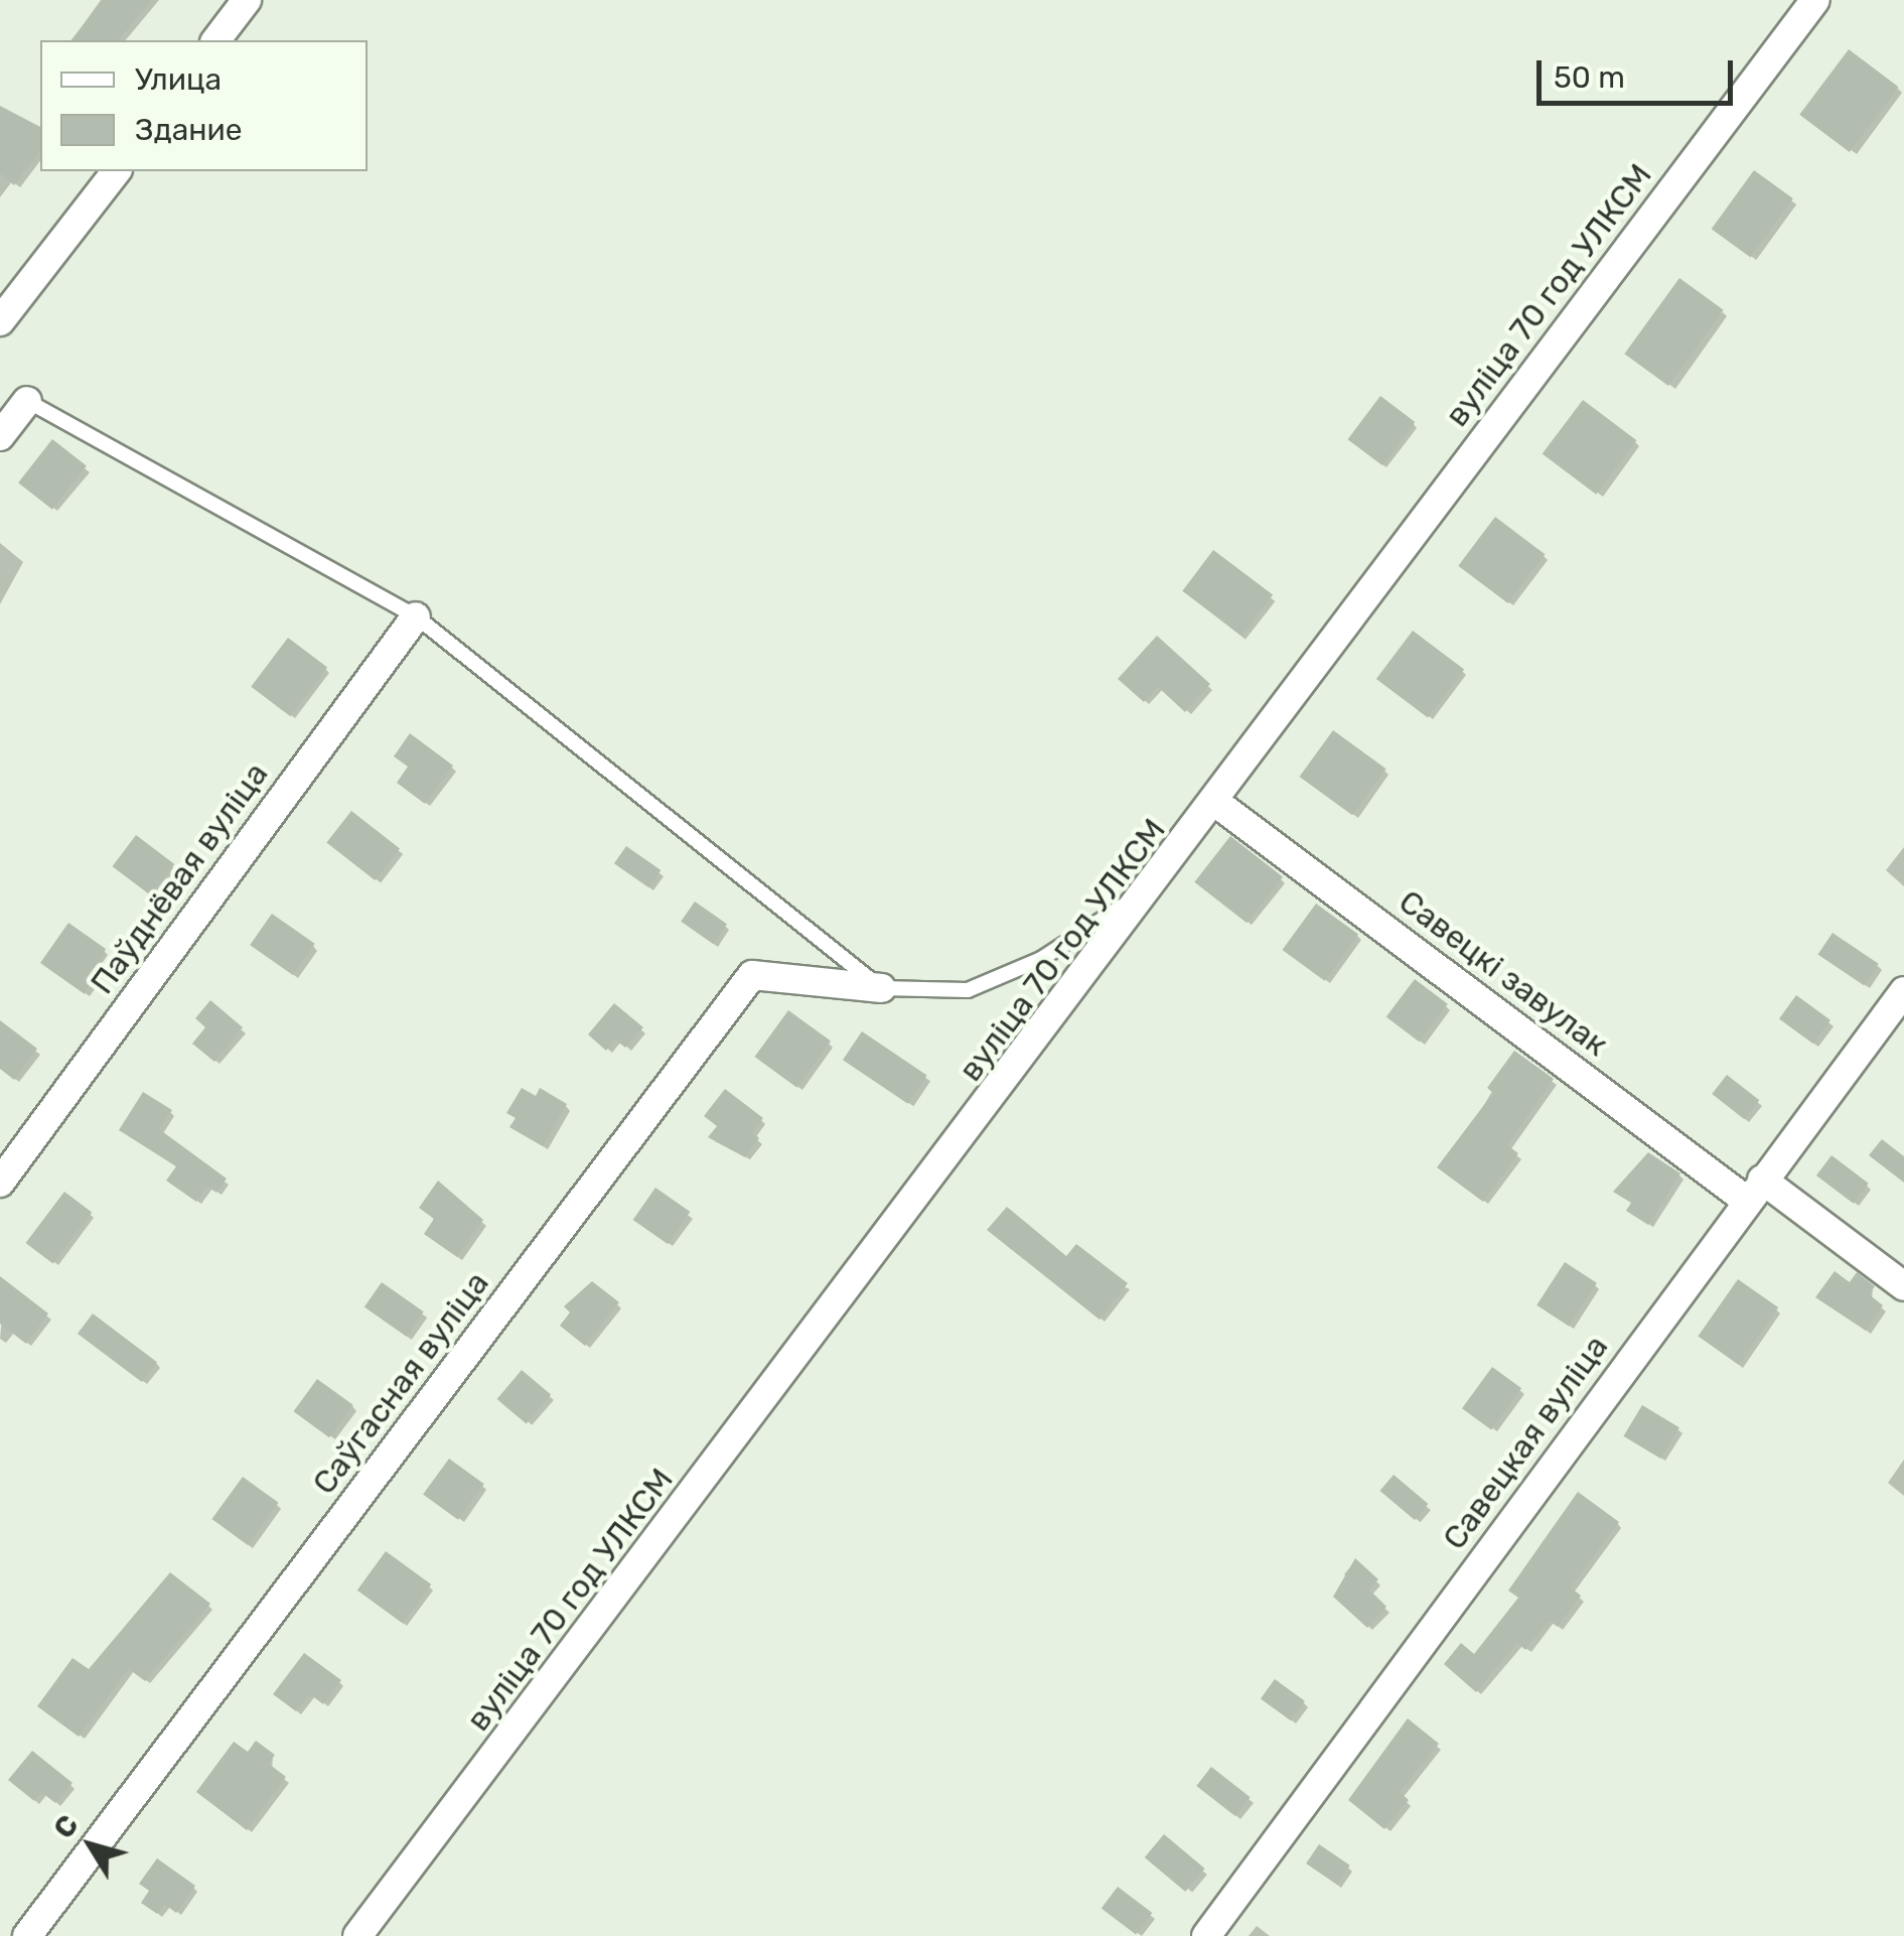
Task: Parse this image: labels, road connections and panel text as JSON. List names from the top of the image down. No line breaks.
{"streets":{"street":["вуліца 70 год УЛКСМ","Паўднёвая вуліца","Савецкі завулак","Саўгасная вуліца","Савецкая вуліца"]},"crossings":[["вуліца 70 год УЛКСМ","Савецкі завулак"],["Савецкі завулак","Савецкая вуліца"]],"legend":["Улица","Здание"],"scale_bar":"50 m","north":"top left"}
